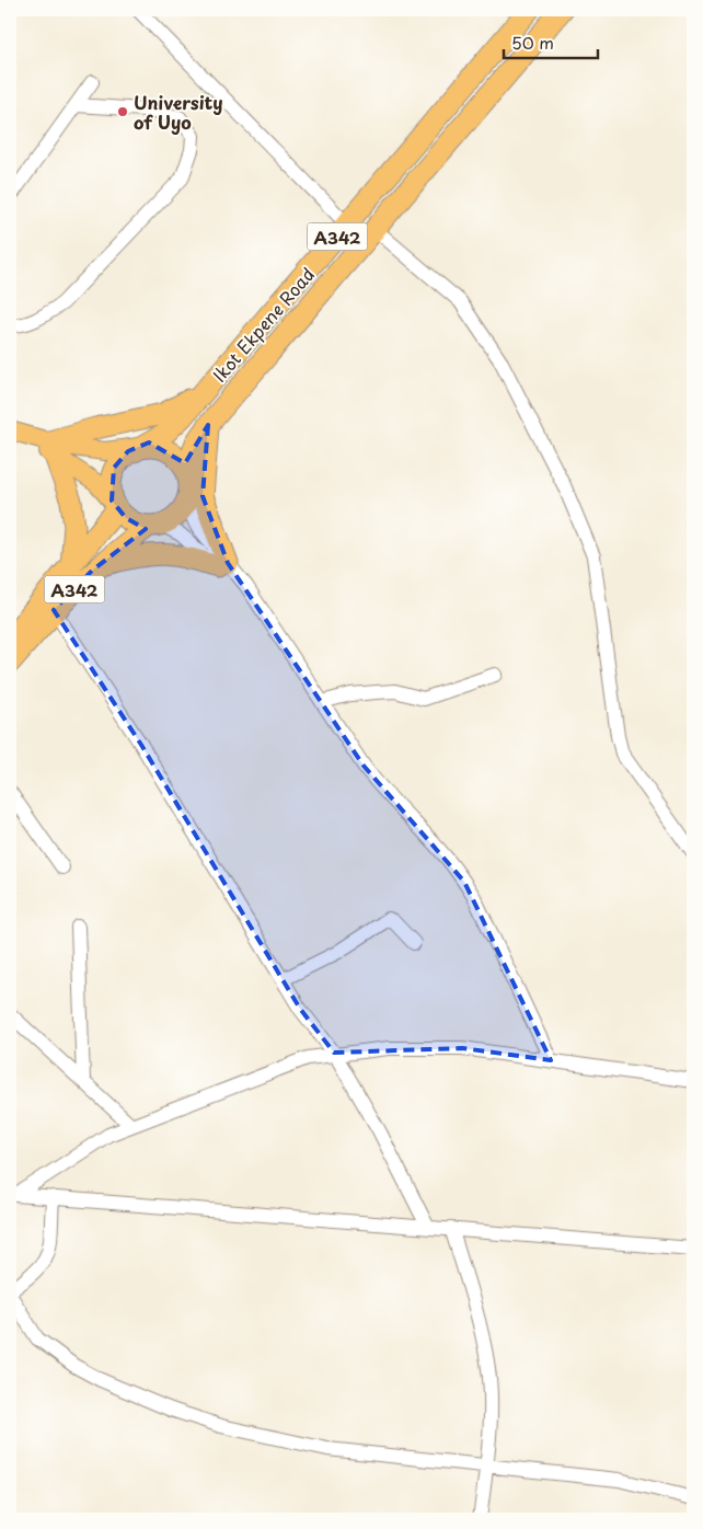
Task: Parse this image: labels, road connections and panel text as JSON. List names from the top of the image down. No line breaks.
{"streets":{"highway":["A342","Ikot Ekpene Road"]},"crossings":[["A342","Ikot Ekpene Road"]],"places":["University of Uyo"],"scale_bar":"50 m"}
